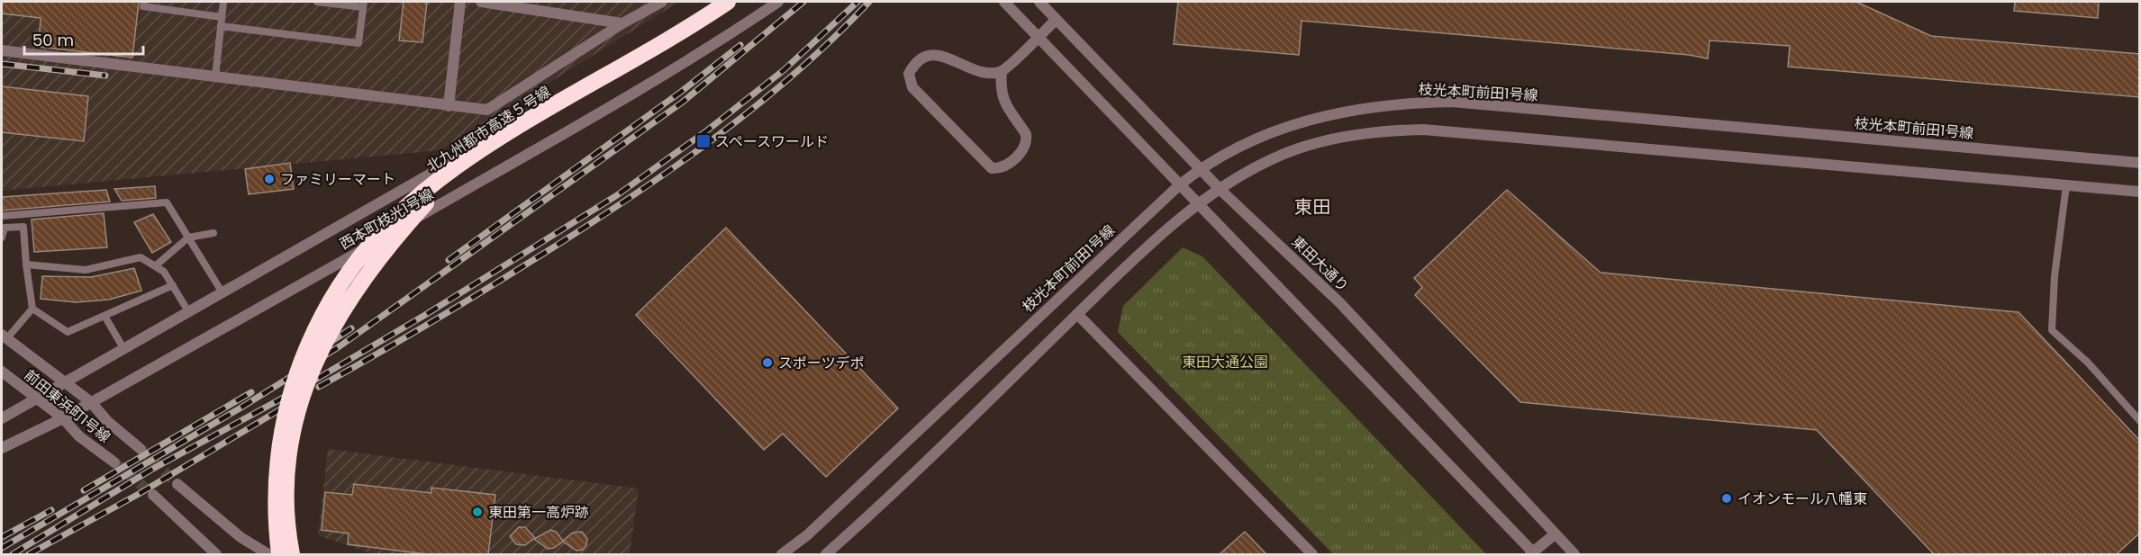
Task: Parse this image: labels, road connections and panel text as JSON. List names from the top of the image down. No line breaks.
{"streets":{"highway":["北九州都市高速５号線"],"street":["枝光本町前田1号線","西本町枝光1号線","東田大通り","前田東浜町1号線"]},"crossings":[["枝光本町前田1号線","東田大通り"],["西本町枝光1号線","前田東浜町1号線"]],"districts":["東田"],"parks":["東田大通公園"],"places":{"transit":["スペースワールド"],"other":["ファミリーマート","スポーツデポ","イオンモール八幡東","東田第一高炉跡"]},"scale_bar":"50 m"}
